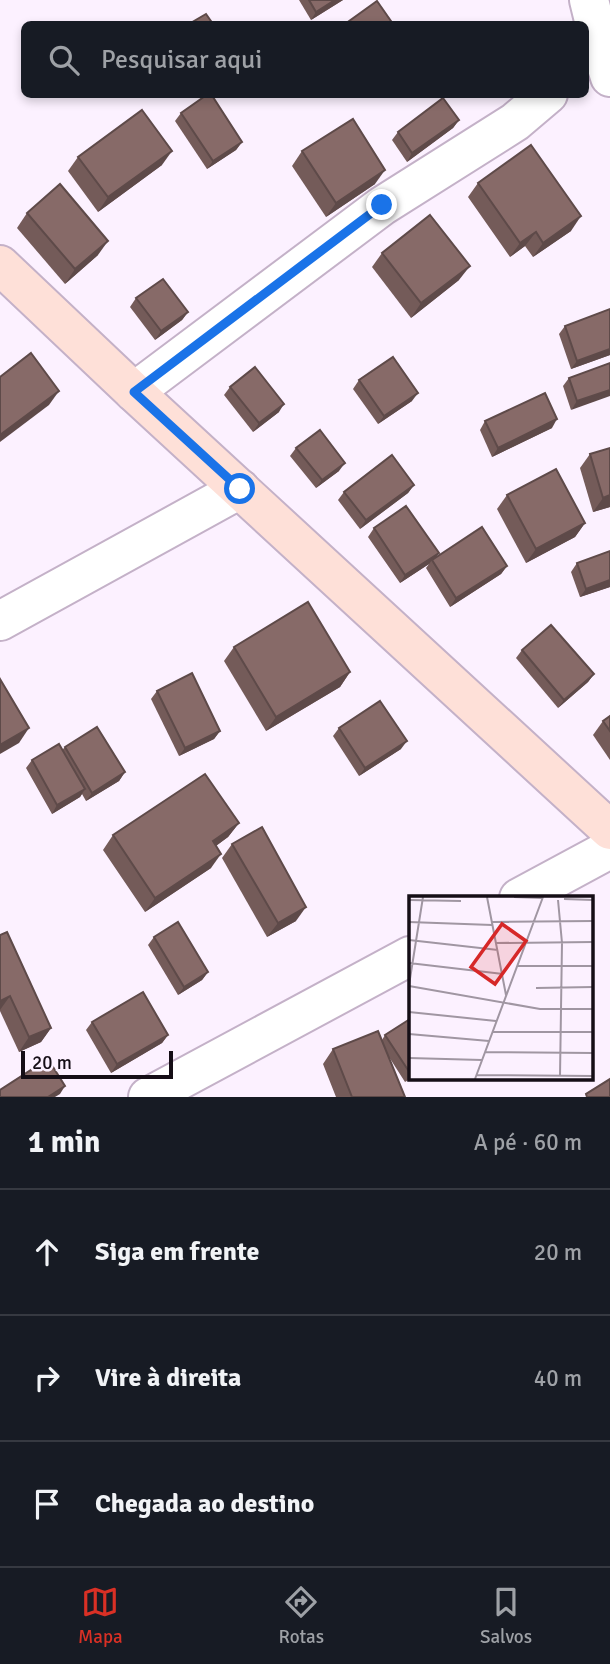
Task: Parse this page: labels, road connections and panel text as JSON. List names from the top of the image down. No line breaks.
{"scale_bar":"20 m","page":{"search":"Pesquisar aqui","scale":"20 m","heading":["1 min","A pé · 60 m"],"list":[["Siga em frente","20 m"],["Vire à direita","40 m"],"Chegada ao destino"],"nav":["Mapa","Rotas","Salvos"]}}
